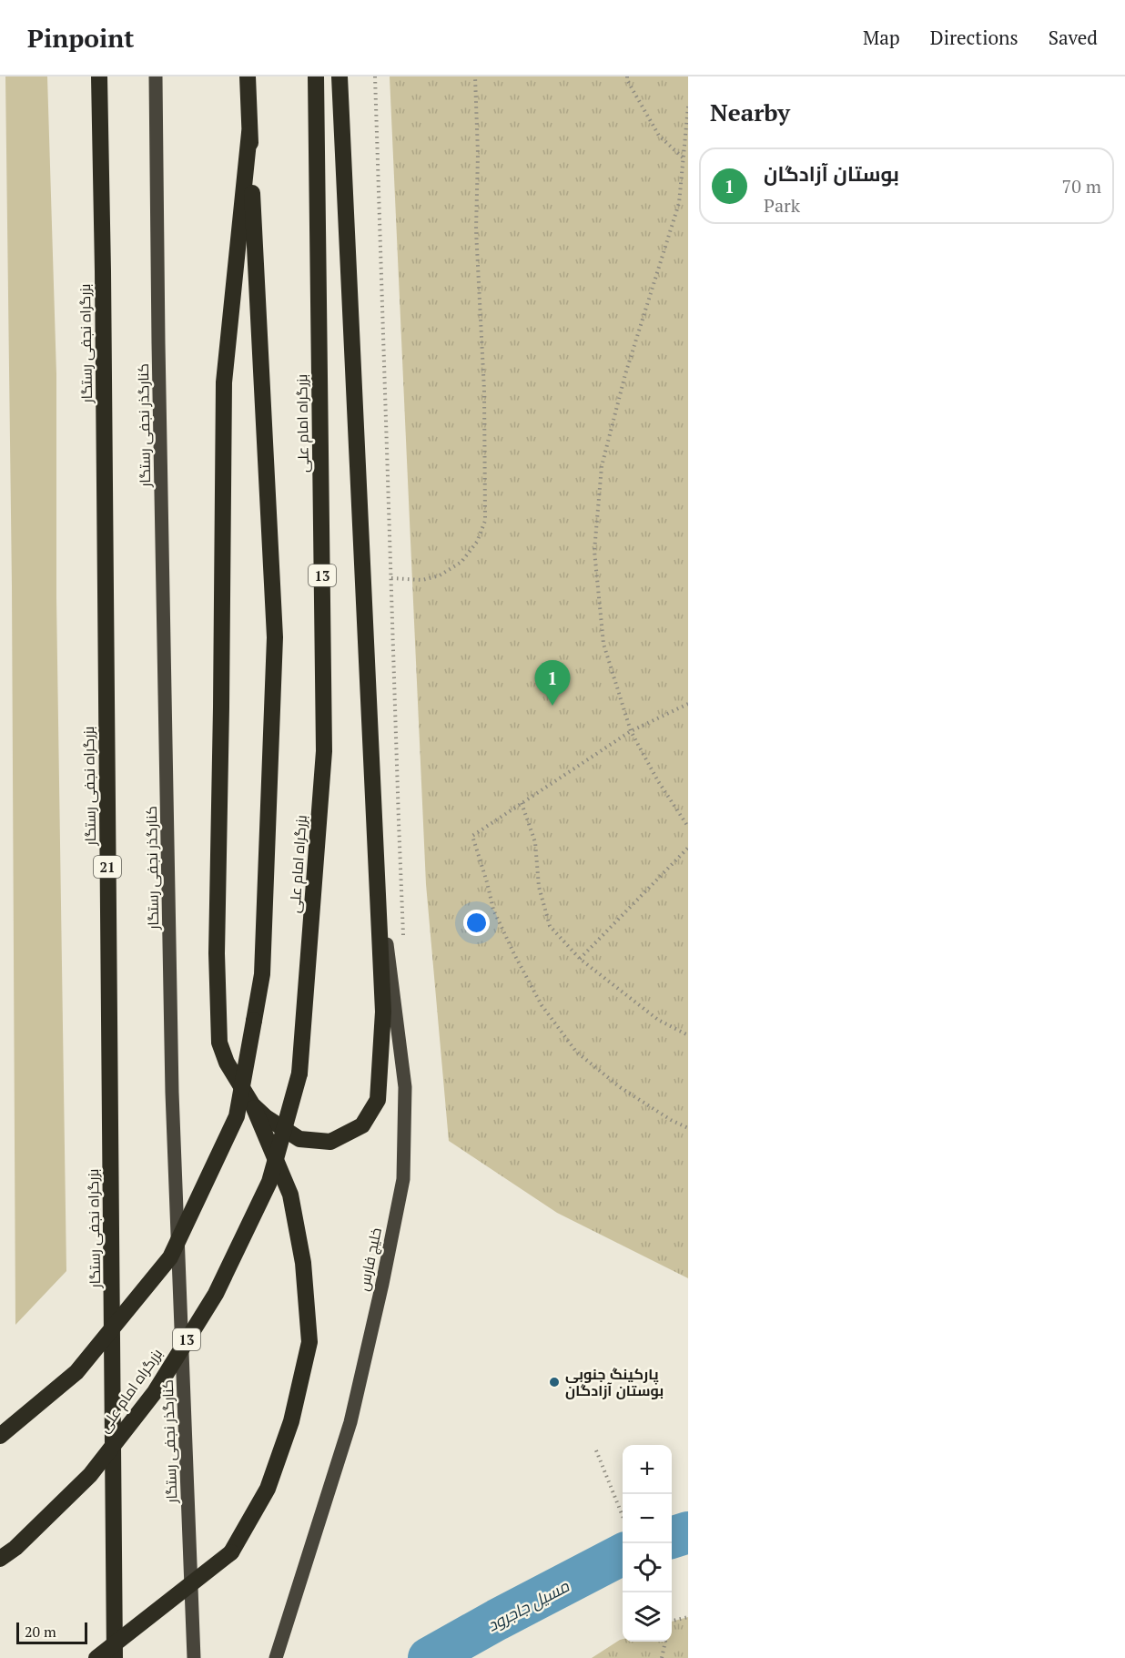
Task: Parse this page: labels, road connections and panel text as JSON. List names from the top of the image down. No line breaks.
{"streets":{"highway":["بزرگراه نجفی رستگار","بزرگراه امام علی","13","21"],"main road":["کنارگذر نجفی رستگار","خلیج فارس"]},"water":["مسیل جاجرود"],"places":["پارکینگ جنوبی بوستان آزادگان"],"scale_bar":"20 m","page":{"header":"Pinpoint","nav":["Map","Directions","Saved"],"heading":"Nearby","list":[{"mark":"1","name":"بوستان آزادگان","note":"Park","value":"70 m"}],"pins":"1","map_buttons":["+","−"],"scale":"20 m"}}
